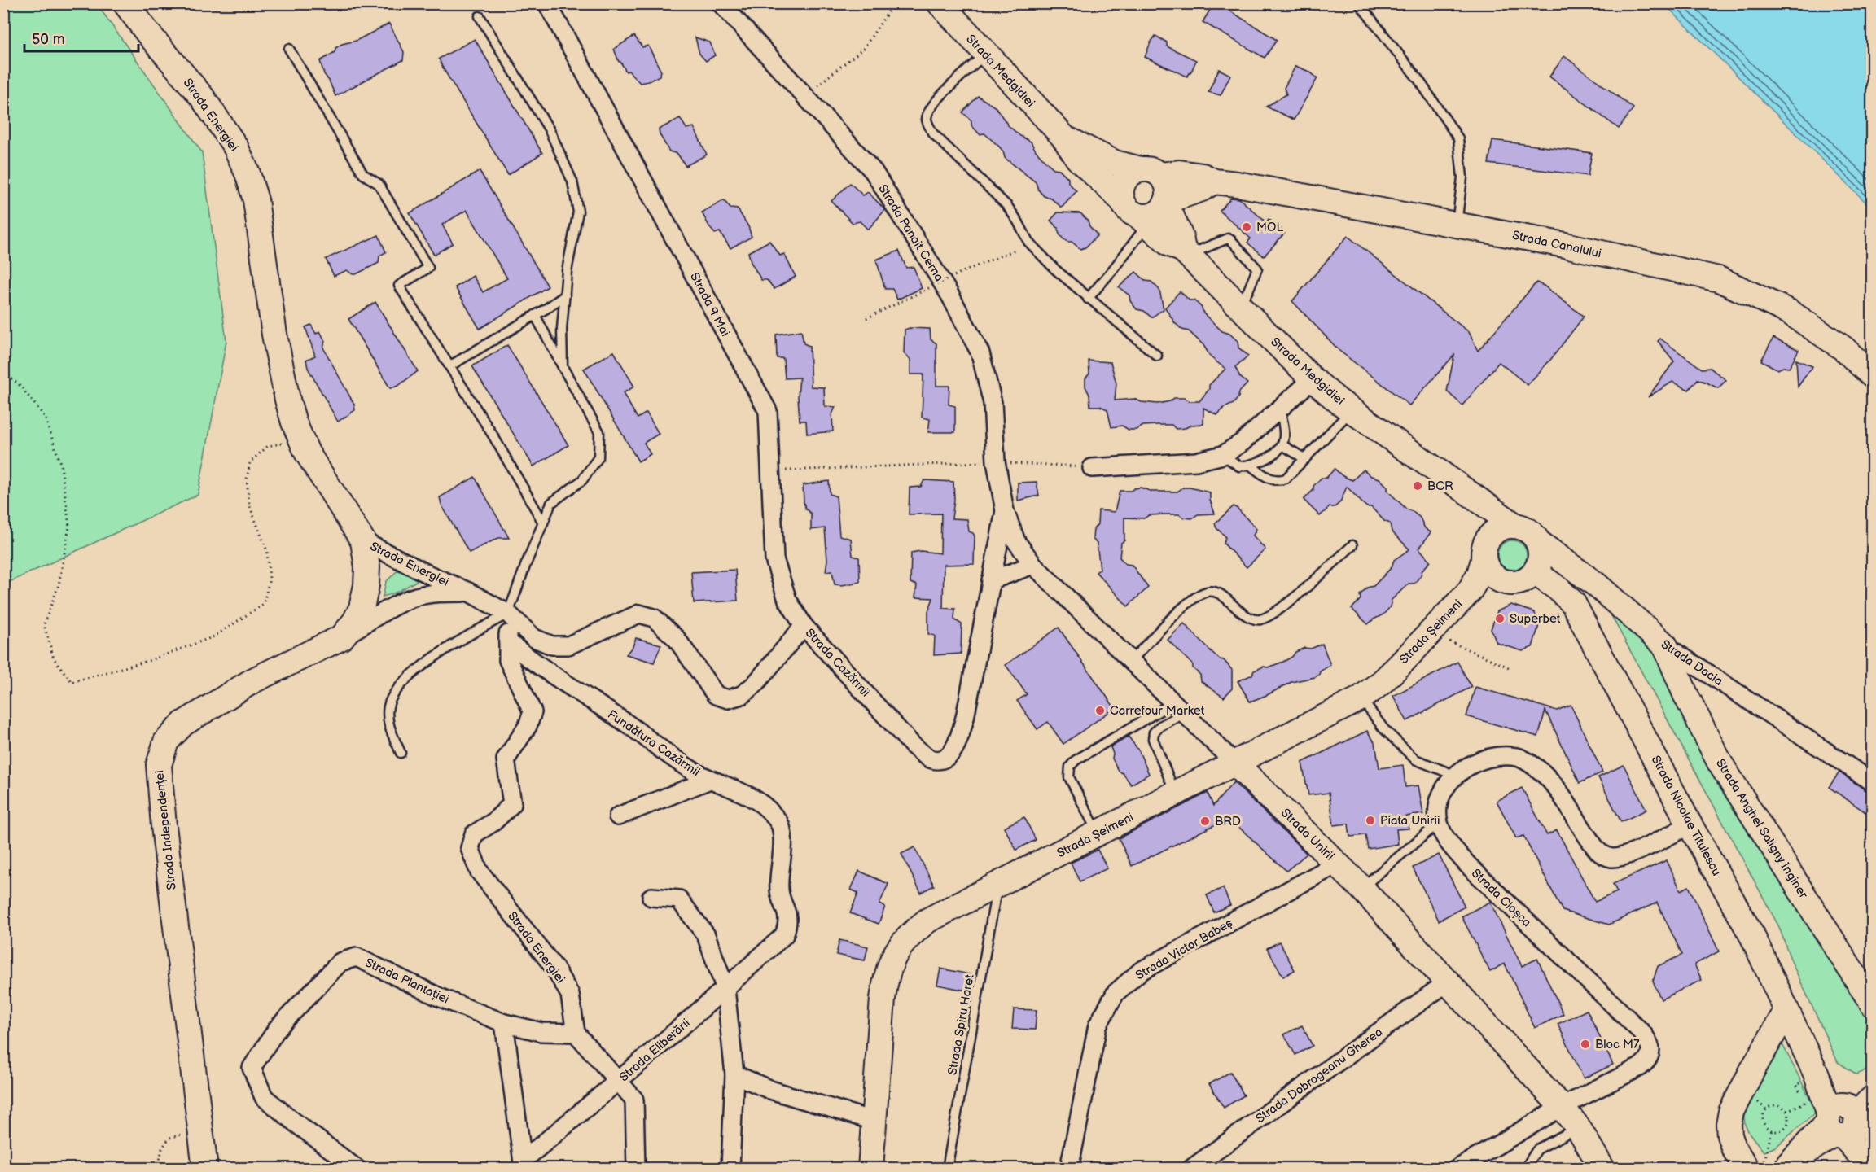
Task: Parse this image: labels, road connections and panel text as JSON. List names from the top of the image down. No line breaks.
{"streets":{"street":["Strada Medgidiei","Strada Energiei","Strada Panait Cerna","Strada Canalului","Strada 9 Mai","Strada Șeimeni","Strada Cazărmii","Strada Dacia","Fundătura Cazărmii","Strada Nicolae Titulescu","Strada Anghel Saligny Inginer","Strada Independenței","Strada Unirii","Strada Cloșca","Strada Victor Babeș","Strada Plantației","Strada Eliberării","Strada Dobrogeanu Gherea"],"lane":["Strada Spiru Haret"]},"crossings":[["Strada Medgidiei","Strada Canalului"],["Strada Medgidiei","Strada Șeimeni"],["Strada Medgidiei","Strada Dacia"],["Strada Medgidiei","Strada Nicolae Titulescu"],["Strada Energiei","Strada Cazărmii"],["Strada Energiei","Fundătura Cazărmii"],["Strada Energiei","Strada Independenței"],["Strada Energiei","Strada Plantației"],["Strada Panait Cerna","Strada Cazărmii"],["Strada Panait Cerna","Strada Unirii"],["Strada 9 Mai","Strada Cazărmii"],["Strada Șeimeni","Strada Dacia"],["Strada Șeimeni","Strada Nicolae Titulescu"],["Strada Șeimeni","Strada Unirii"],["Strada Șeimeni","Strada Spiru Haret"],["Strada Cazărmii","Strada Unirii"],["Strada Dacia","Strada Nicolae Titulescu"],["Strada Dacia","Strada Anghel Saligny Inginer"],["Fundătura Cazărmii","Strada Eliberării"],["Strada Nicolae Titulescu","Strada Cloșca"],["Strada Unirii","Strada Cloșca"],["Strada Unirii","Strada Victor Babeș"],["Strada Unirii","Strada Dobrogeanu Gherea"]],"places":["MOL","BCR","Superbet","Carrefour Market","Piata Unirii","BRD","Bloc M7"],"scale_bar":"50 m"}
